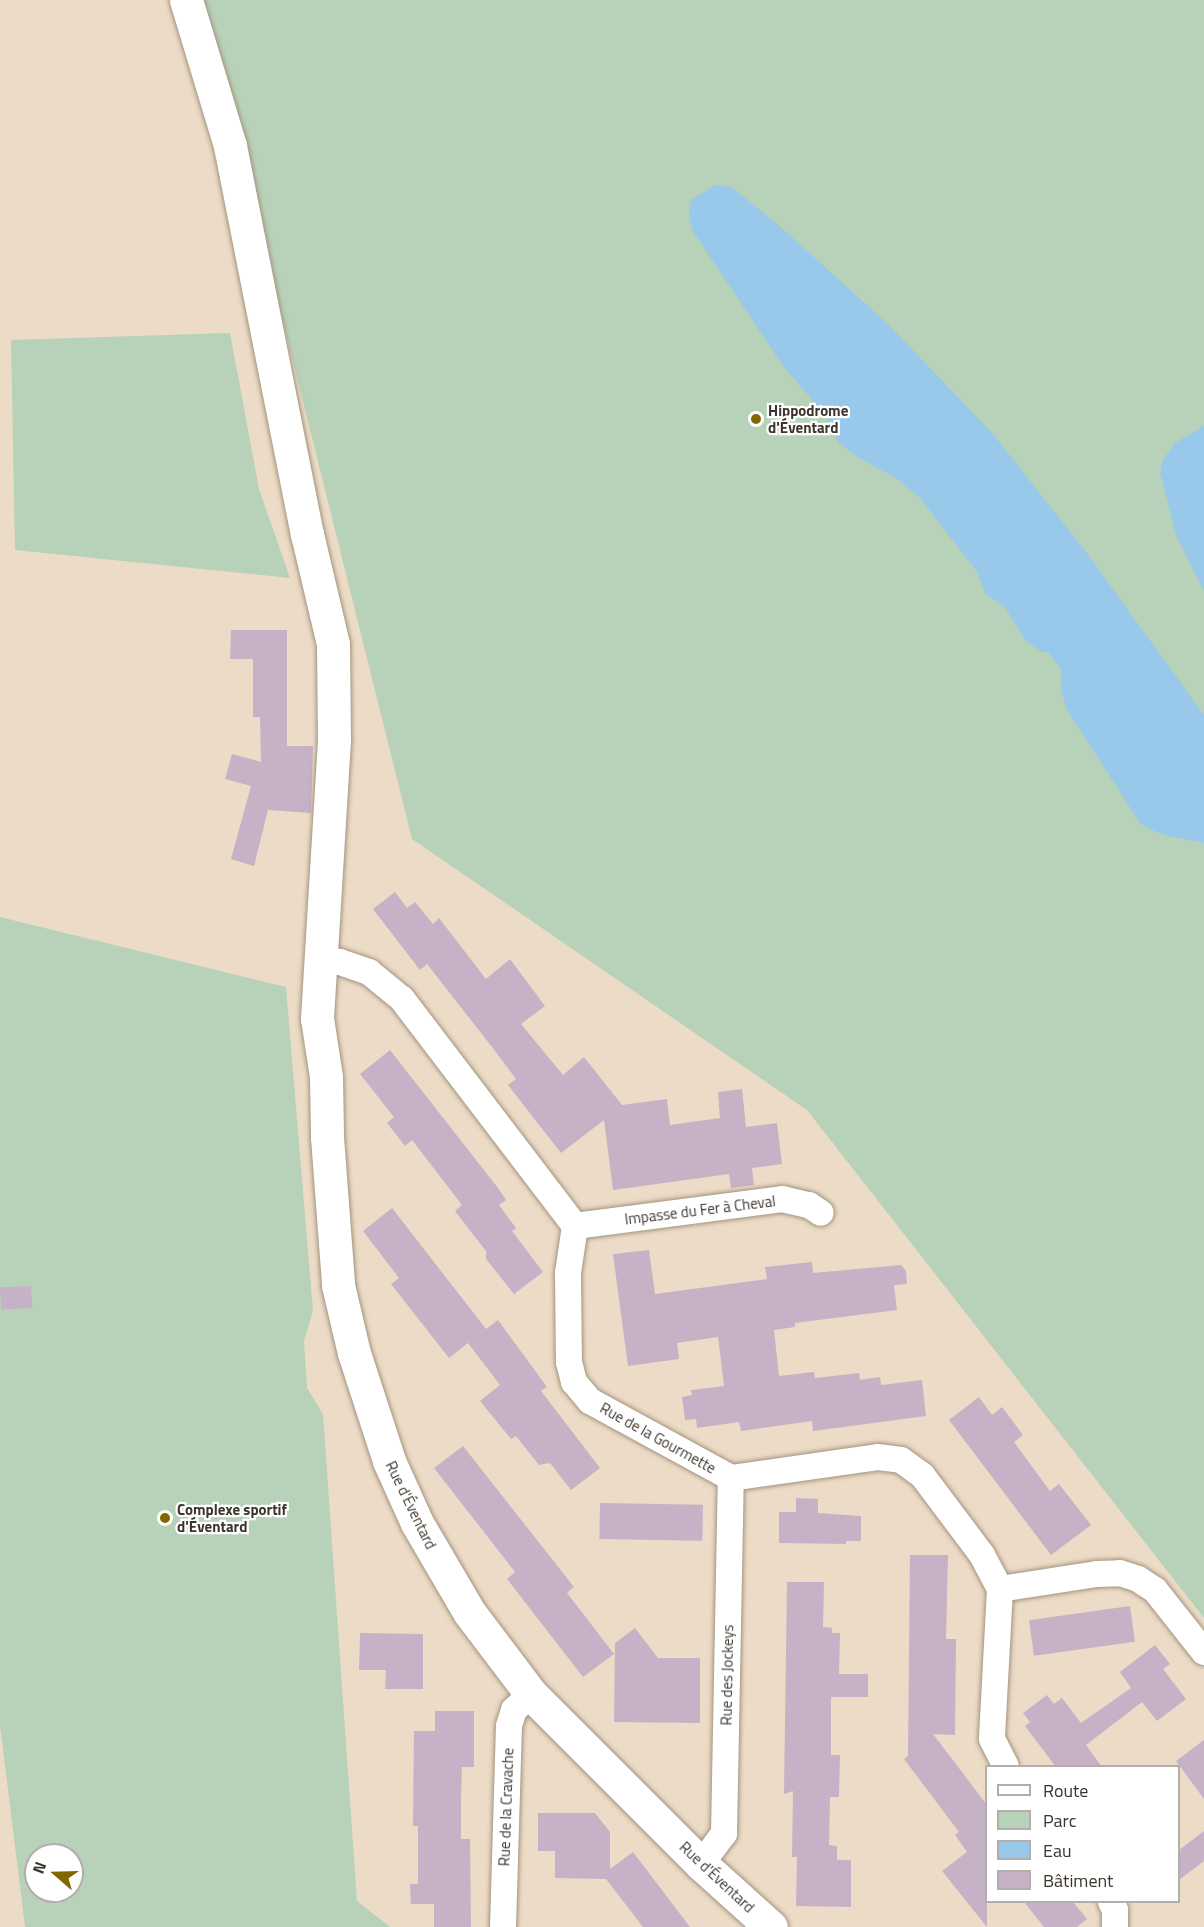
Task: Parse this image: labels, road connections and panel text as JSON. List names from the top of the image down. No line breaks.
{"streets":{"street":["Impasse du Fer à Cheval","Rue de la Gourmette","Rue d'Éventard","Rue des Jockeys","Rue de la Cravache"]},"crossings":[["Impasse du Fer à Cheval","Rue de la Gourmette"],["Rue de la Gourmette","Rue des Jockeys"],["Rue d'Éventard","Rue des Jockeys"],["Rue d'Éventard","Rue de la Cravache"]],"places":["Hippodrome d'Éventard","Complexe sportif d'Éventard"],"legend":["Route","Parc","Eau","Bâtiment"],"north":"left"}
